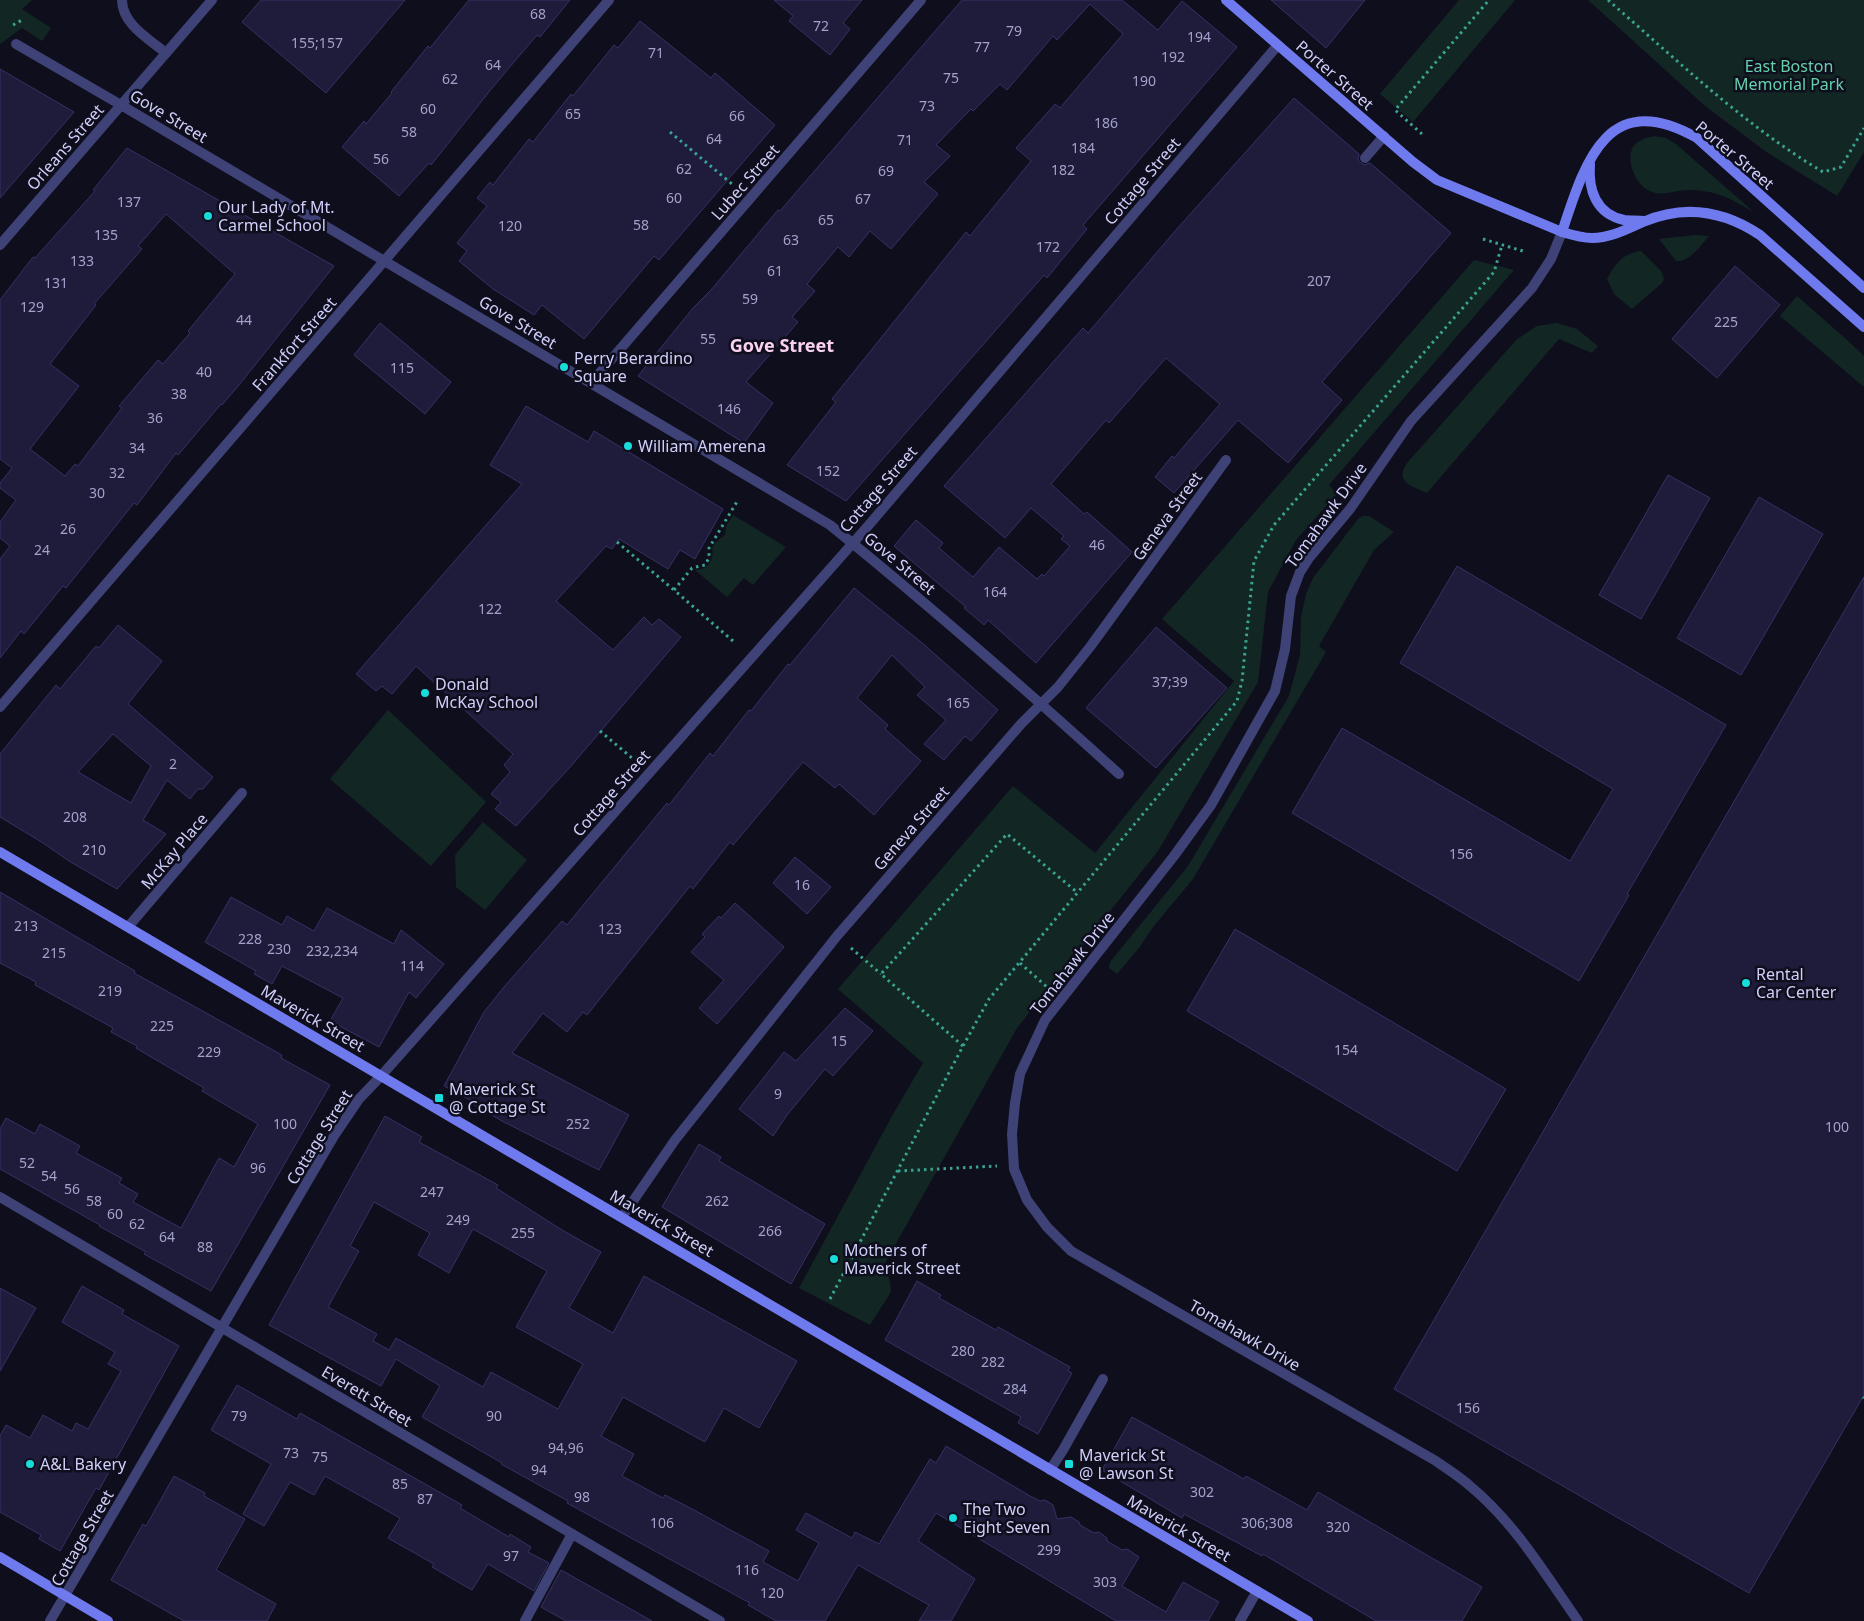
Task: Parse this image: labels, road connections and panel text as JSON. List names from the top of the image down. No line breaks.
{"streets":{"main road":["Porter Street","Maverick Street"],"street":["Gove Street","Orleans Street","Cottage Street","Lubec Street","Frankfort Street","Tomahawk Drive","Geneva Street","McKay Place","Everett Street"]},"crossings":[["Porter Street","Cottage Street"],["Porter Street","Tomahawk Drive"],["Gove Street","Orleans Street"],["Gove Street","Cottage Street"],["Gove Street","Lubec Street"],["Gove Street","Frankfort Street"],["Gove Street","Geneva Street"],["Cottage Street","Maverick Street"],["Cottage Street","Everett Street"],["Geneva Street","Maverick Street"],["McKay Place","Maverick Street"]],"districts":["Gove Street"],"parks":["East Boston Memorial Park"],"places":{"other":["Our Lady of Mt. Carmel School","Perry Berardino Square","William Amerena","Donald McKay School","Rental Car Center","Mothers of Maverick Street","A&L Bakery","The Two Eight Seven"],"transit":["Maverick St @ Cottage St","Maverick St @ Lawson St"]},"house_numbers":["68","72","79","194","155;157","77","71","192","64","75","62","190","73","60","65","66","186","58","64","71","184","56","62","182","69","60","67","137","65","58","120","135","63","172","133","61","207","131","59","129","44","225","55","115","40","38","146","36","34","152","32","30","26","46","24","164","122","37;39","165","2","208","210","156","16","213","123","228","230","232,234","215","114","219","225","15","154","229","9","100","252","100","52","96","54","56","247","58","262","60","249","62","266","255","64","88","280","282","284","156","79","90","94,96","73","75","94","85","302","98","87","106","306;308","320","299","97","116","303","120"]}
